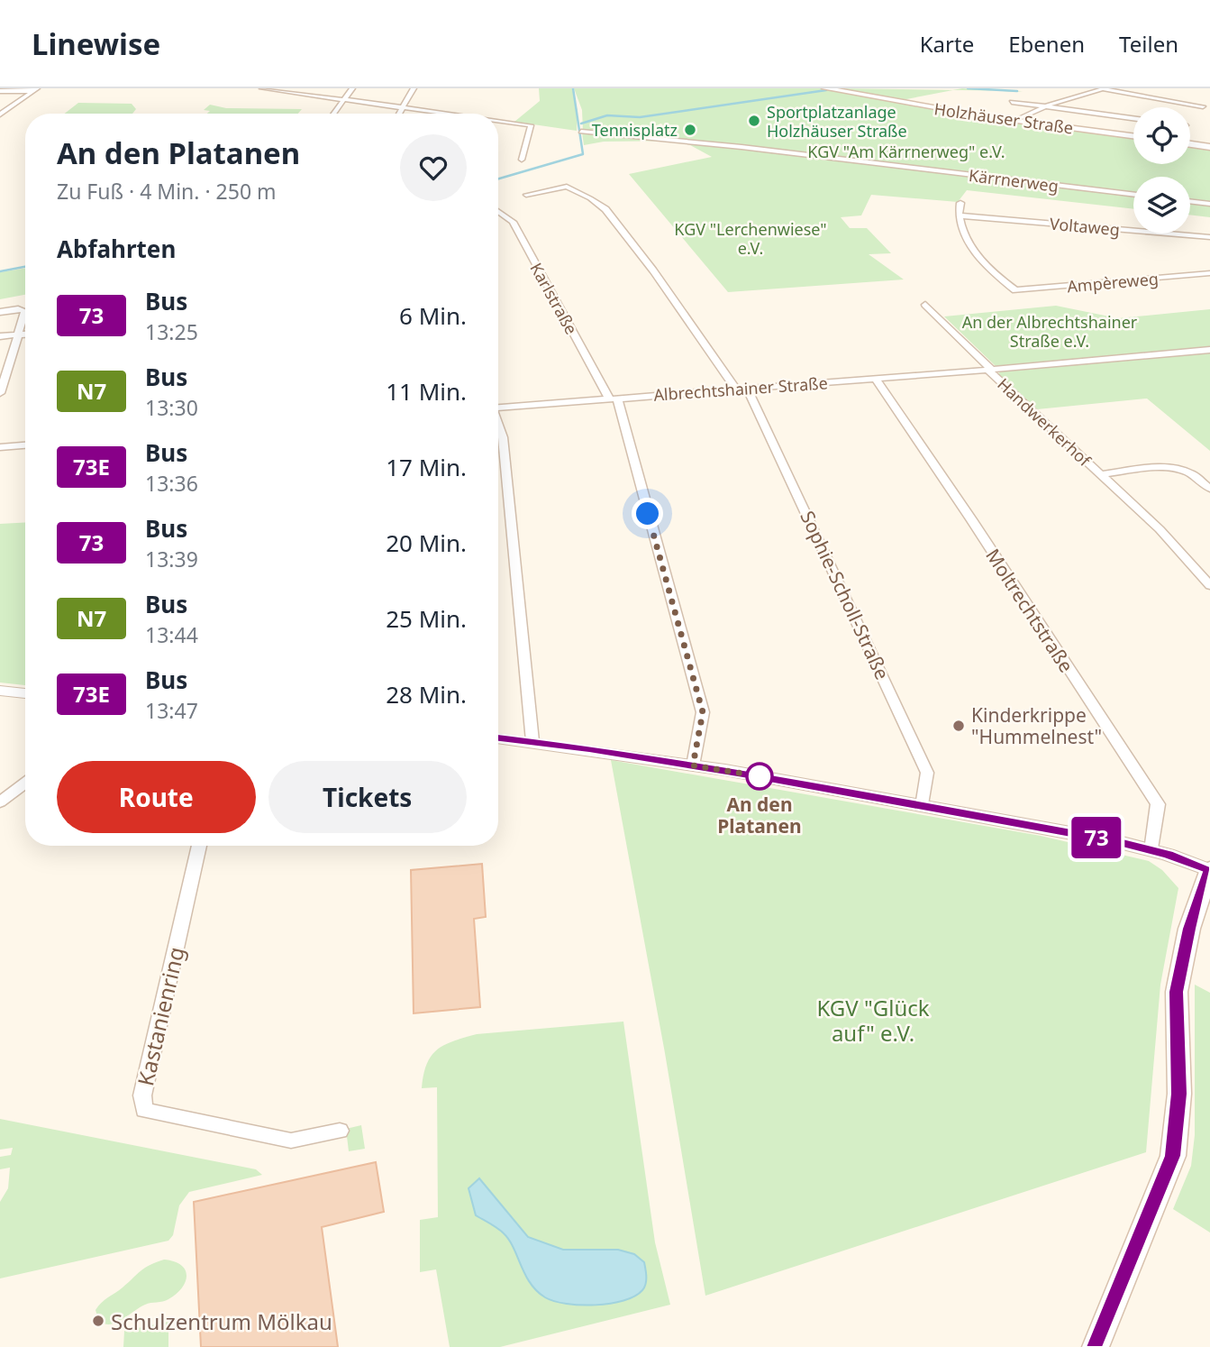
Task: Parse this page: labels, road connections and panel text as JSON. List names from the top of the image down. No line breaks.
{"streets":{"main road":["Holzhäuser Straße"],"street":["Kärrnerweg","Voltaweg","Ampèreweg","Karlstraße","Albrechtshainer Straße","Handwerkerhof","Sophie-Scholl-Straße","Moltrechtstraße","Kastanienring"]},"crossings":[["Voltaweg","Ampèreweg"],["Karlstraße","Albrechtshainer Straße"],["Albrechtshainer Straße","Handwerkerhof"],["Albrechtshainer Straße","Sophie-Scholl-Straße"],["Albrechtshainer Straße","Moltrechtstraße"]],"parks":["KGV \"Am Kärrnerweg\" e.V.","KGV \"Lerchenwiese\" e.V.","An der Albrechtshainer Straße e.V.","KGV \"Glück auf\" e.V."],"places":["Sportplatzanlage Holzhäuser Straße","Tennisplatz","Kinderkrippe \"Hummelnest\"","An den Platanen","Schulzentrum Mölkau"],"lines":["bus line 73"],"page":{"header":"Linewise","nav":["Karte","Ebenen","Teilen"],"on_map":"73","heading":[["An den Platanen","Zu Fuß · 4 Min. · 250 m"],"Abfahrten"],"list":[{"mark":"73","name":"Bus","note":"13:25","value":"6 Min."},{"mark":"N7","name":"Bus","note":"13:30","value":"11 Min."},{"mark":"73E","name":"Bus","note":"13:36","value":"17 Min."},{"mark":"73","name":"Bus","note":"13:39","value":"20 Min."},{"mark":"N7","name":"Bus","note":"13:44","value":"25 Min."},{"mark":"73E","name":"Bus","note":"13:47","value":"28 Min."}],"buttons":["Route","Tickets"]}}
